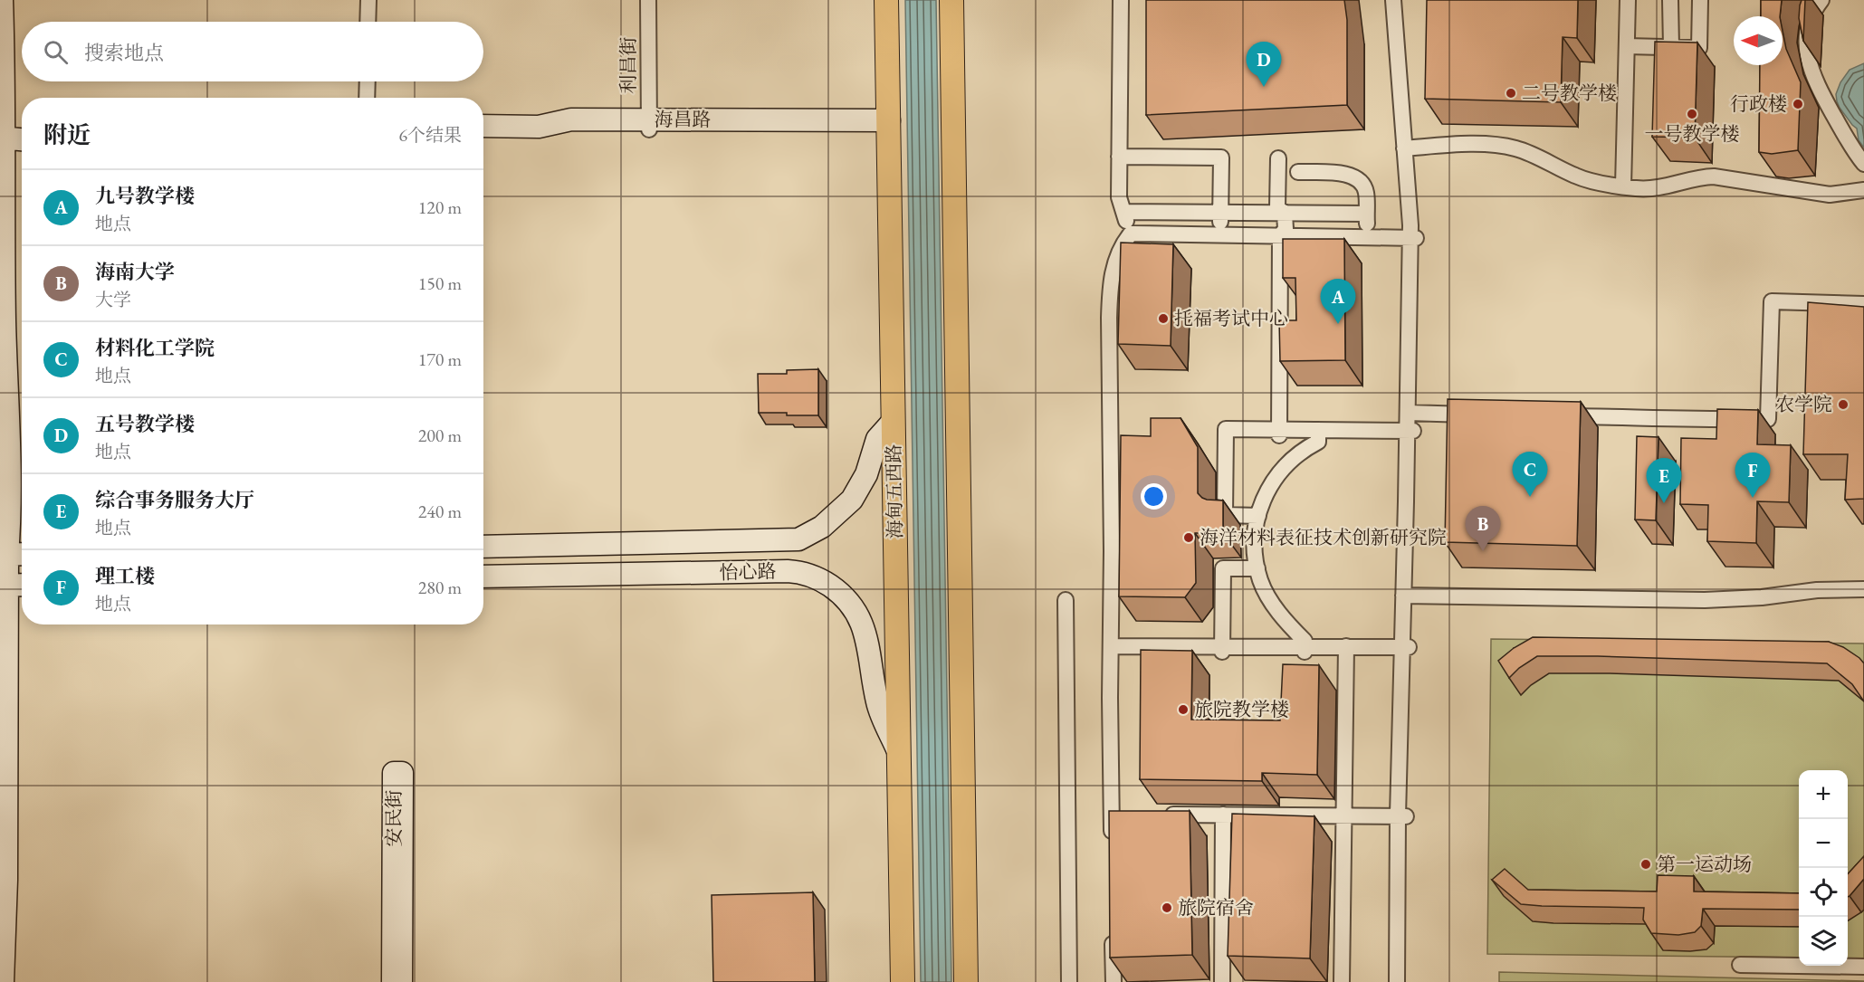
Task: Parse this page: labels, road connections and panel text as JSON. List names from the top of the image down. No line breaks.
{"streets":{"main road":["海甸五西路"],"street":["利昌街","海昌路","怡心路","安民街"]},"crossings":[["利昌街","海昌路"],["海昌路","海甸五西路"],["海甸五西路","怡心路"]],"places":["二号教学楼","行政楼","一号教学楼","托福考试中心","农学院","海洋材料表征技术创新研究院","旅院教学楼","第一运动场","旅院宿舍"],"north":"left","page":{"search":"搜索地点","pins":["D","A","C","F","E","B"],"heading":["附近","6个结果"],"list":[{"mark":"A","name":"九号教学楼","note":"地点","value":"120 m"},{"mark":"B","name":"海南大学","note":"大学","value":"150 m"},{"mark":"C","name":"材料化工学院","note":"地点","value":"170 m"},{"mark":"D","name":"五号教学楼","note":"地点","value":"200 m"},{"mark":"E","name":"综合事务服务大厅","note":"地点","value":"240 m"},{"mark":"F","name":"理工楼","note":"地点","value":"280 m"}],"map_buttons":["+","−"]}}
